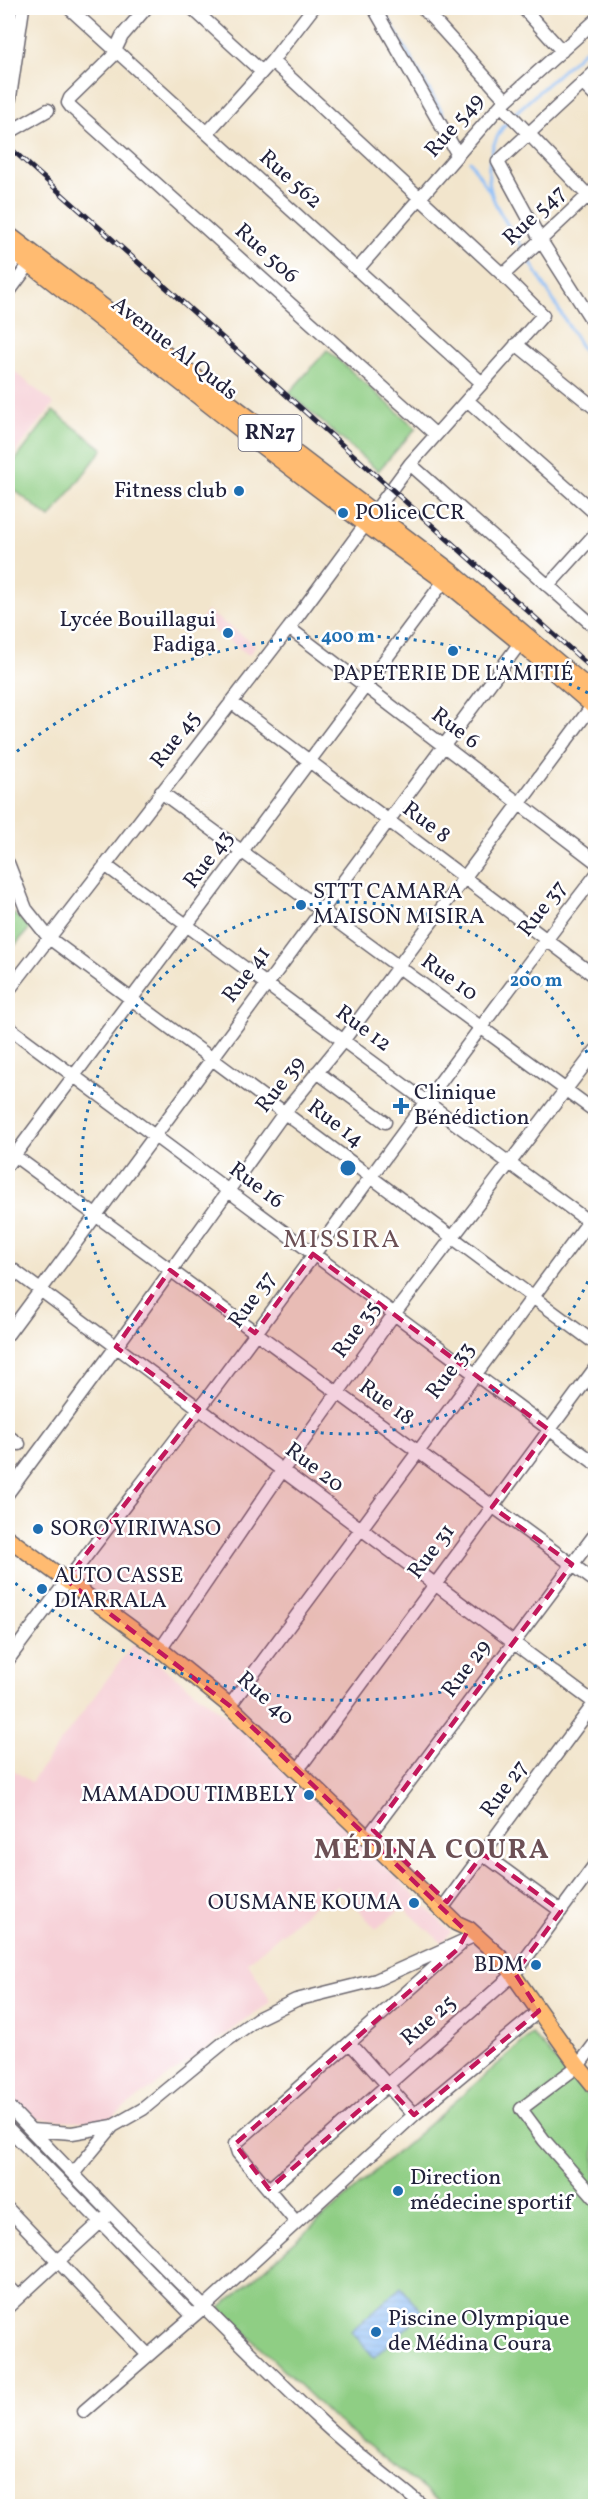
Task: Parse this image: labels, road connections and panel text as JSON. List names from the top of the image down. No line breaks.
{"streets":{"main road":["Avenue Al Quds","RN27","Rue 40"],"street":["Rue 549","Rue 562","Rue 547","Rue 506","Rue 6","Rue 45","Rue 8","Rue 43","Rue 37","Rue 41","Rue 10","Rue 12","Rue 39","Rue 14","Rue 16","Rue 35","Rue 33","Rue 18","Rue 20","Rue 31","Rue 29","Rue 27","Rue 25"]},"crossings":[["Rue 549","Rue 562"],["Rue 562","Rue 506"],["Rue 562","Rue 45"],["Rue 547","Rue 45"],["Rue 506","Rue 45"],["Avenue Al Quds","Rue 45"],["Avenue Al Quds","Rue 43"],["Avenue Al Quds","Rue 41"],["Avenue Al Quds","Rue 39"],["Rue 6","Rue 45"],["Rue 6","Rue 43"],["Rue 6","Rue 41"],["Rue 6","Rue 39"],["Rue 45","Rue 8"],["Rue 45","Rue 10"],["Rue 45","Rue 12"],["Rue 45","Rue 14"],["Rue 8","Rue 43"],["Rue 8","Rue 37"],["Rue 8","Rue 41"],["Rue 8","Rue 39"],["Rue 43","Rue 10"],["Rue 43","Rue 12"],["Rue 43","Rue 14"],["Rue 43","Rue 16"],["Rue 43","Rue 18"],["Rue 37","Rue 10"],["Rue 37","Rue 12"],["Rue 37","Rue 14"],["Rue 37","Rue 16"],["Rue 37","Rue 18"],["Rue 37","Rue 20"],["Rue 37","Rue 40"],["Rue 41","Rue 10"],["Rue 41","Rue 12"],["Rue 41","Rue 14"],["Rue 41","Rue 16"],["Rue 41","Rue 18"],["Rue 41","Rue 20"],["Rue 10","Rue 39"],["Rue 10","Rue 35"],["Rue 12","Rue 39"],["Rue 12","Rue 35"],["Rue 12","Rue 33"],["Rue 39","Rue 14"],["Rue 39","Rue 16"],["Rue 39","Rue 18"],["Rue 39","Rue 20"],["Rue 14","Rue 35"],["Rue 14","Rue 33"],["Rue 16","Rue 35"],["Rue 16","Rue 33"],["Rue 16","Rue 31"],["Rue 35","Rue 18"],["Rue 35","Rue 20"],["Rue 35","Rue 40"],["Rue 33","Rue 18"],["Rue 33","Rue 20"],["Rue 33","Rue 40"],["Rue 18","Rue 31"],["Rue 18","Rue 29"],["Rue 20","Rue 31"],["Rue 20","Rue 29"],["Rue 20","Rue 27"],["Rue 31","Rue 40"],["Rue 29","Rue 40"],["Rue 40","Rue 27"],["Rue 40","Rue 25"]],"districts":["MISSIRA","MÉDINA COURA"],"places":{"other":["Fitness club","POlice CCR","Lycée Bouillagui Fadiga","PAPETERIE DE L'AMITIÉ","STTT CAMARA MAISON MISIRA","SORO YIRIWASO","AUTO CASSE DIARRALA","MAMADOU TIMBELY","OUSMANE KOUMA","BDM","Direction médecine sportif","Piscine Olympique de Médina Coura"],"health":["Clinique Bénédiction"]},"rings":["400 m","200 m"]}
